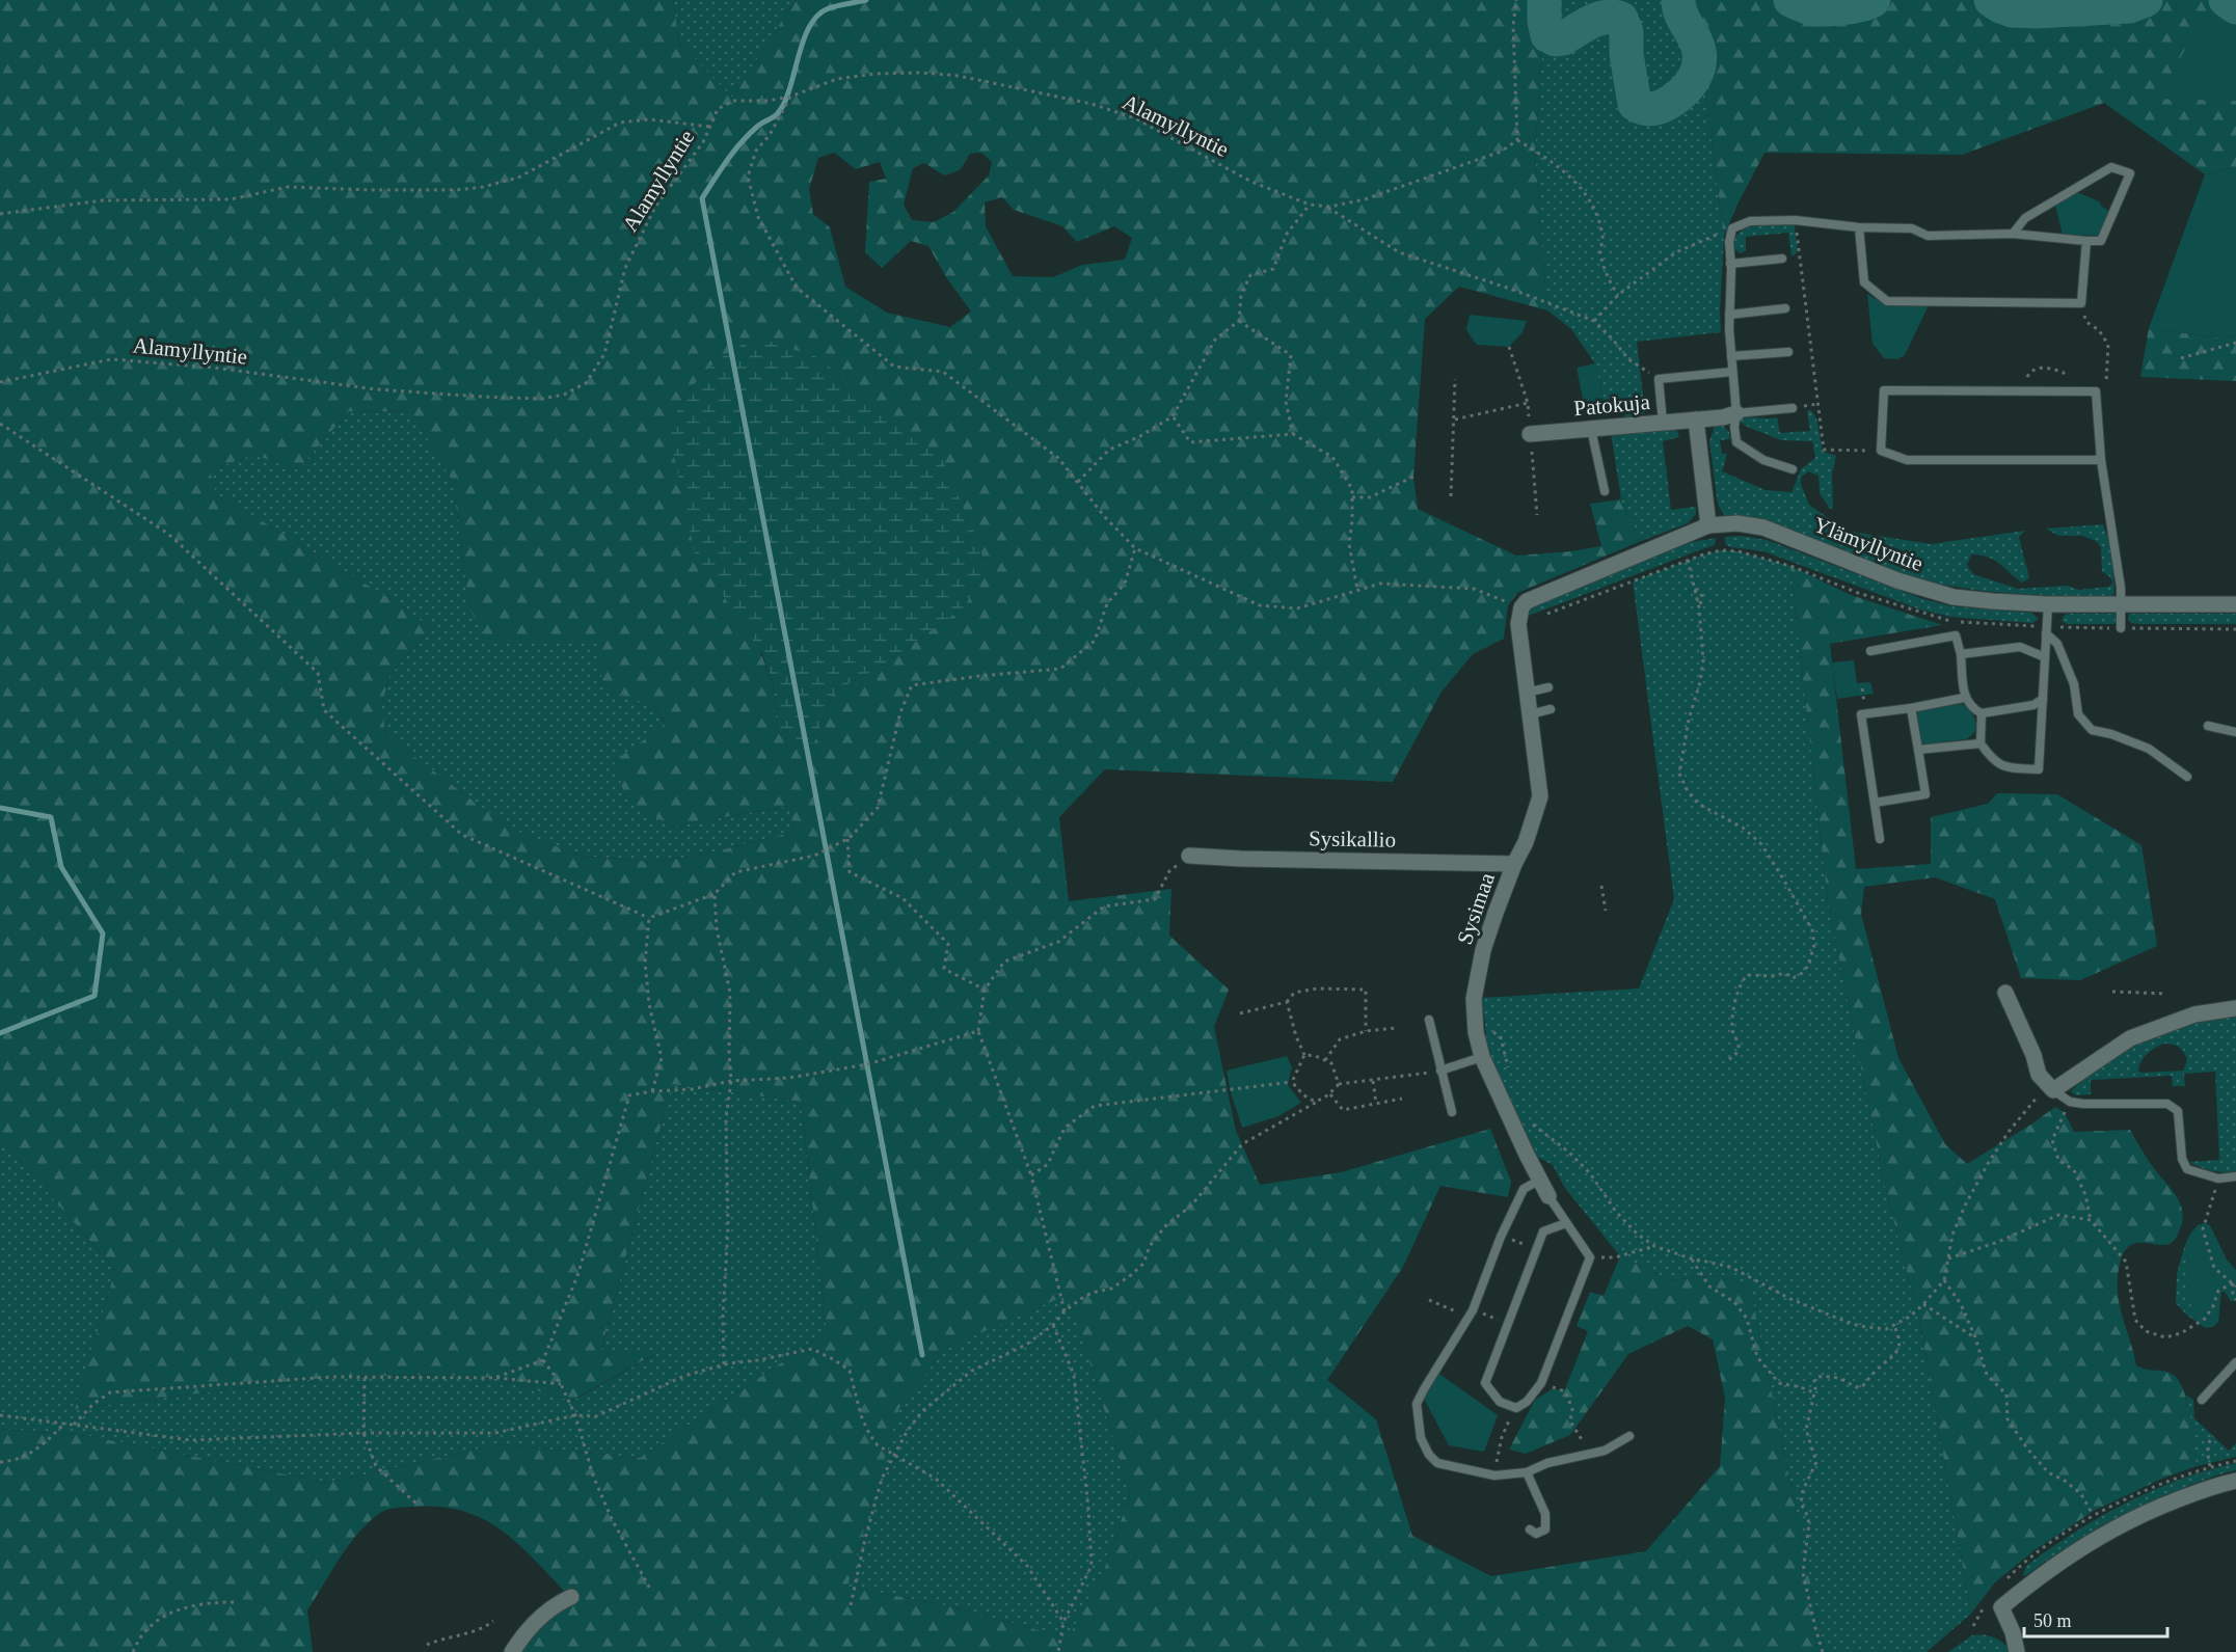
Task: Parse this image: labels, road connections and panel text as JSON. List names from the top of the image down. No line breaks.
{"streets":{"street":["Patokuja","Ylämyllyntie","Sysikallio","Sysimaa"],"path":["Alamyllyntie"]},"crossings":[["Sysikallio","Sysimaa"]],"scale_bar":"50 m"}
